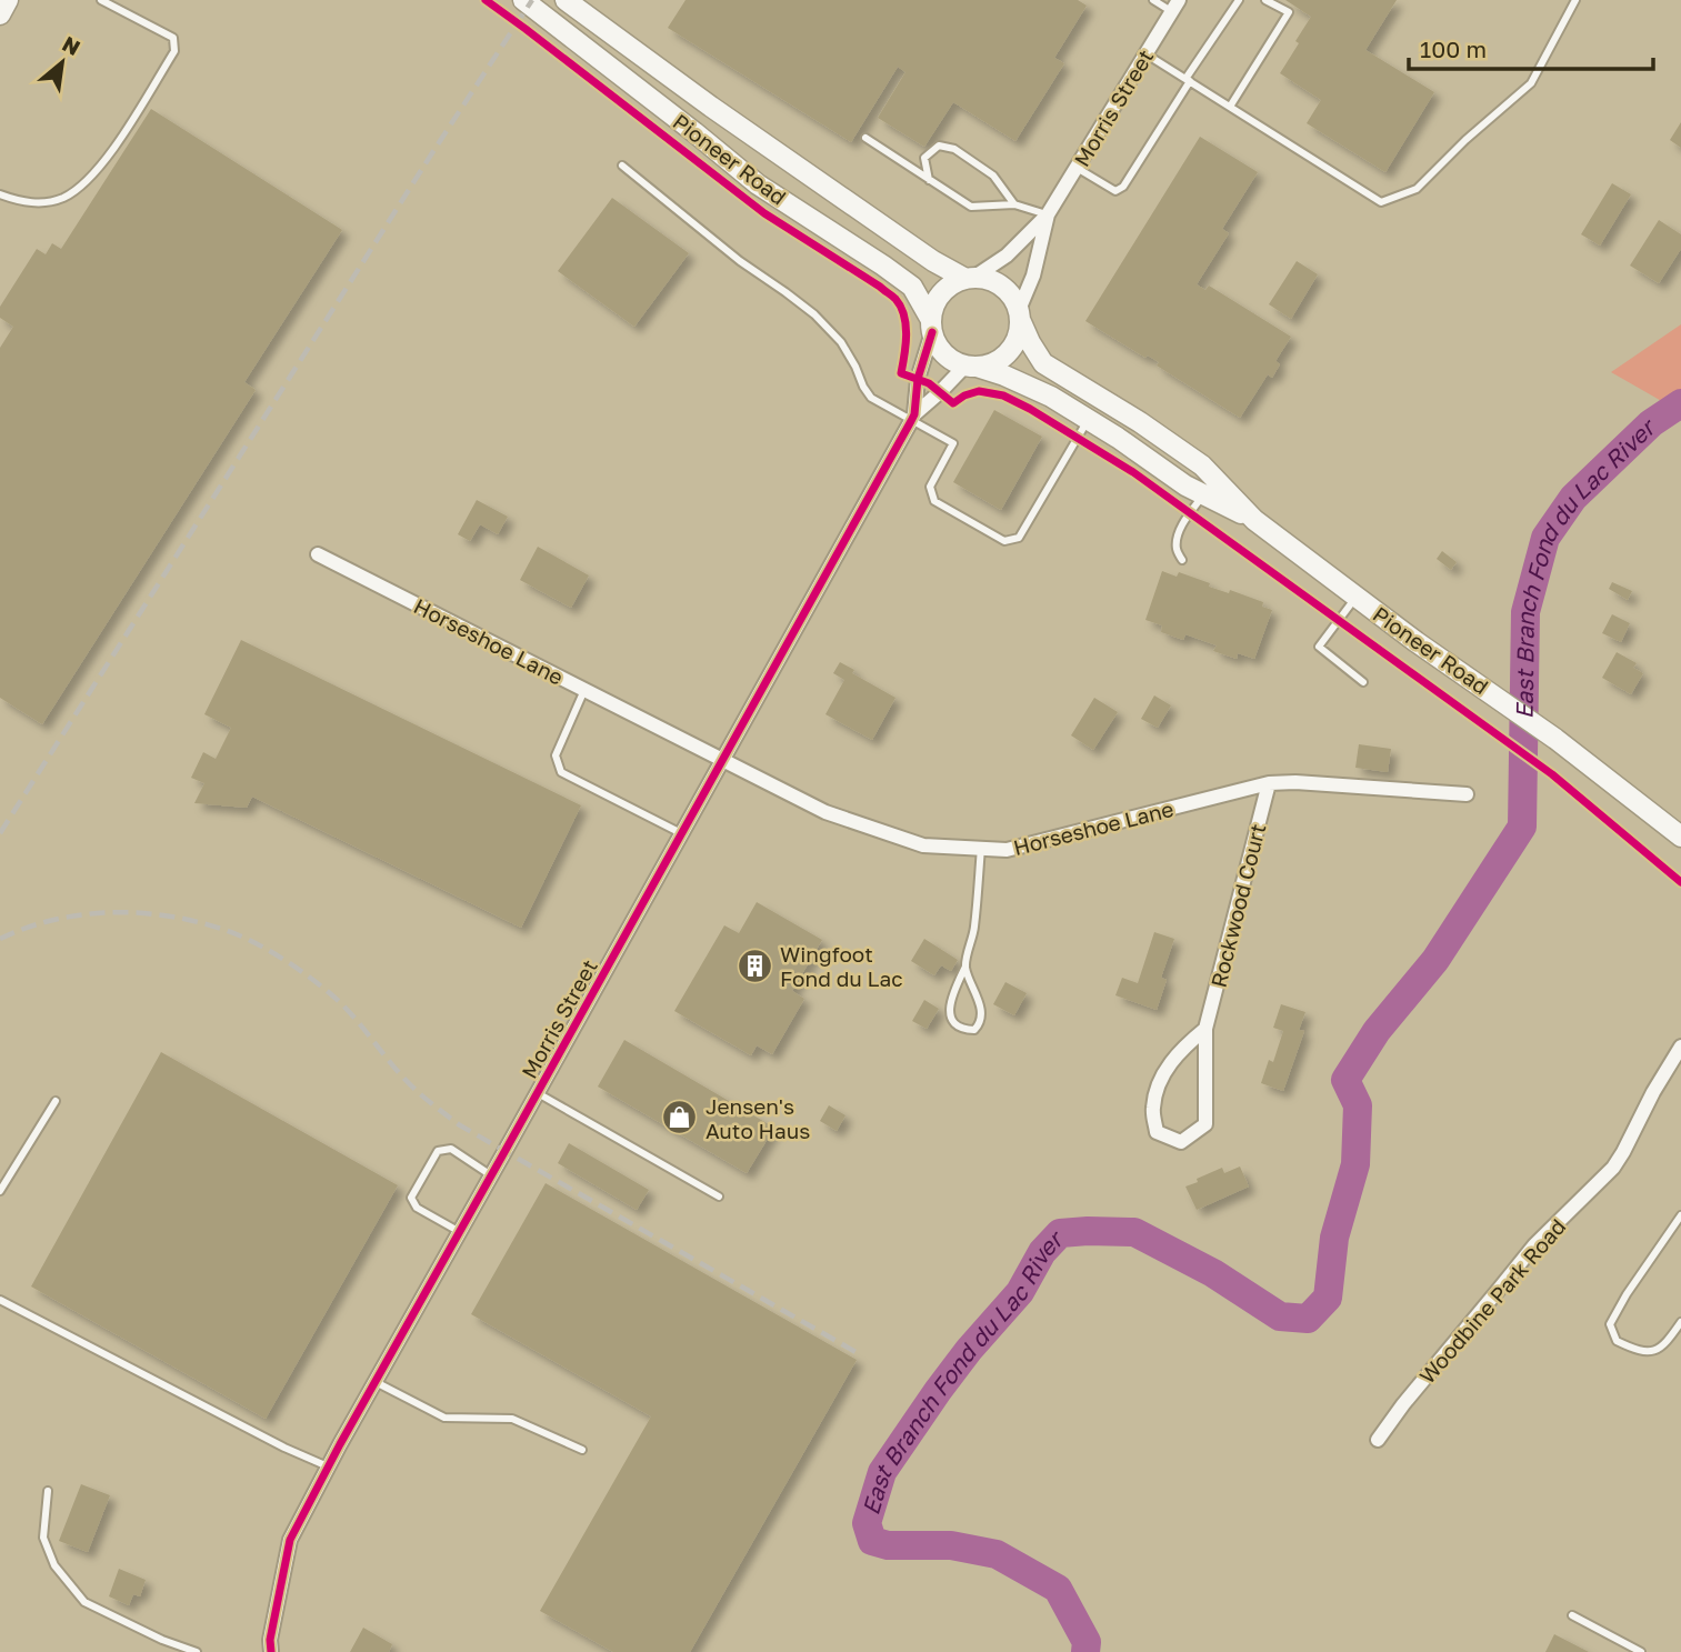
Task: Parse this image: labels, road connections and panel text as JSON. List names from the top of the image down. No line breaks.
{"streets":{"main road":["Pioneer Road"],"street":["Morris Street","Horseshoe Lane","Rockwood Court","Woodbine Park Road"]},"crossings":[["Morris Street","Pioneer Road"],["Morris Street","Horseshoe Lane"],["Horseshoe Lane","Rockwood Court"]],"water":["East Branch Fond du Lac River"],"places":{"building":["Wingfoot Fond du Lac"],"shop":["Jensen's Auto Haus"]},"scale_bar":"100 m","north":"top right"}
